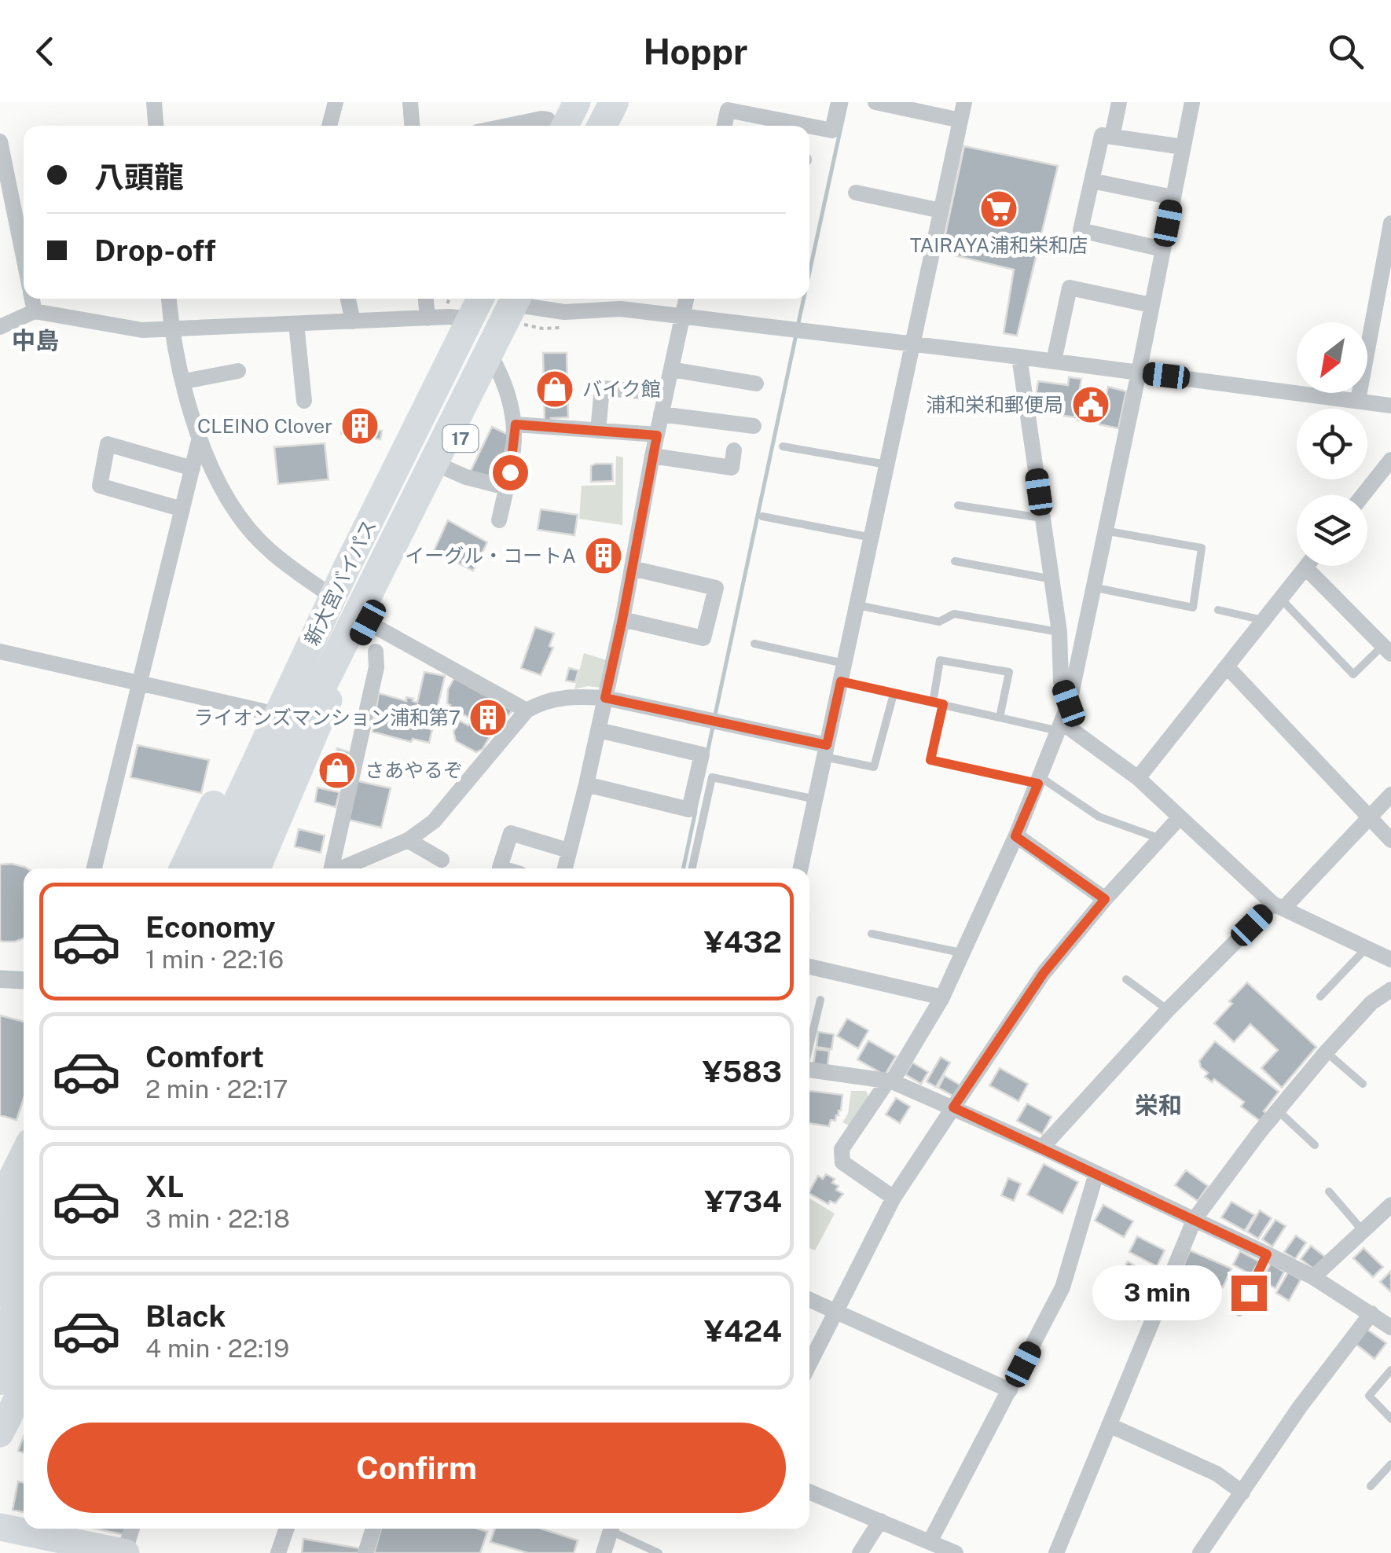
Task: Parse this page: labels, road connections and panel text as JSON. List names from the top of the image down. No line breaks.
{"streets":{"highway":["17","新大宮バイパス"]},"crossings":[["17","新大宮バイパス"]],"districts":["中島","栄和"],"places":{"supermarket":["TAIRAYA浦和栄和店"],"shop":["バイク館","さあやるぞ"],"public building":["浦和栄和郵便局"],"building":["CLEINO Clover","イーグル・コートA","ライオンズマンション浦和第7"]},"north":"bottom left","page":{"header":"Hoppr","banner":["八頭龍","Drop-off"],"list":[{"name":"Economy","note":"1 min · 22:16","value":"¥432"},{"name":"Comfort","note":"2 min · 22:17","value":"¥583"},{"name":"XL","note":"3 min · 22:18","value":"¥734"},{"name":"Black","note":"4 min · 22:19","value":"¥424"}],"bubble":"3 min","buttons":"Confirm"}}
